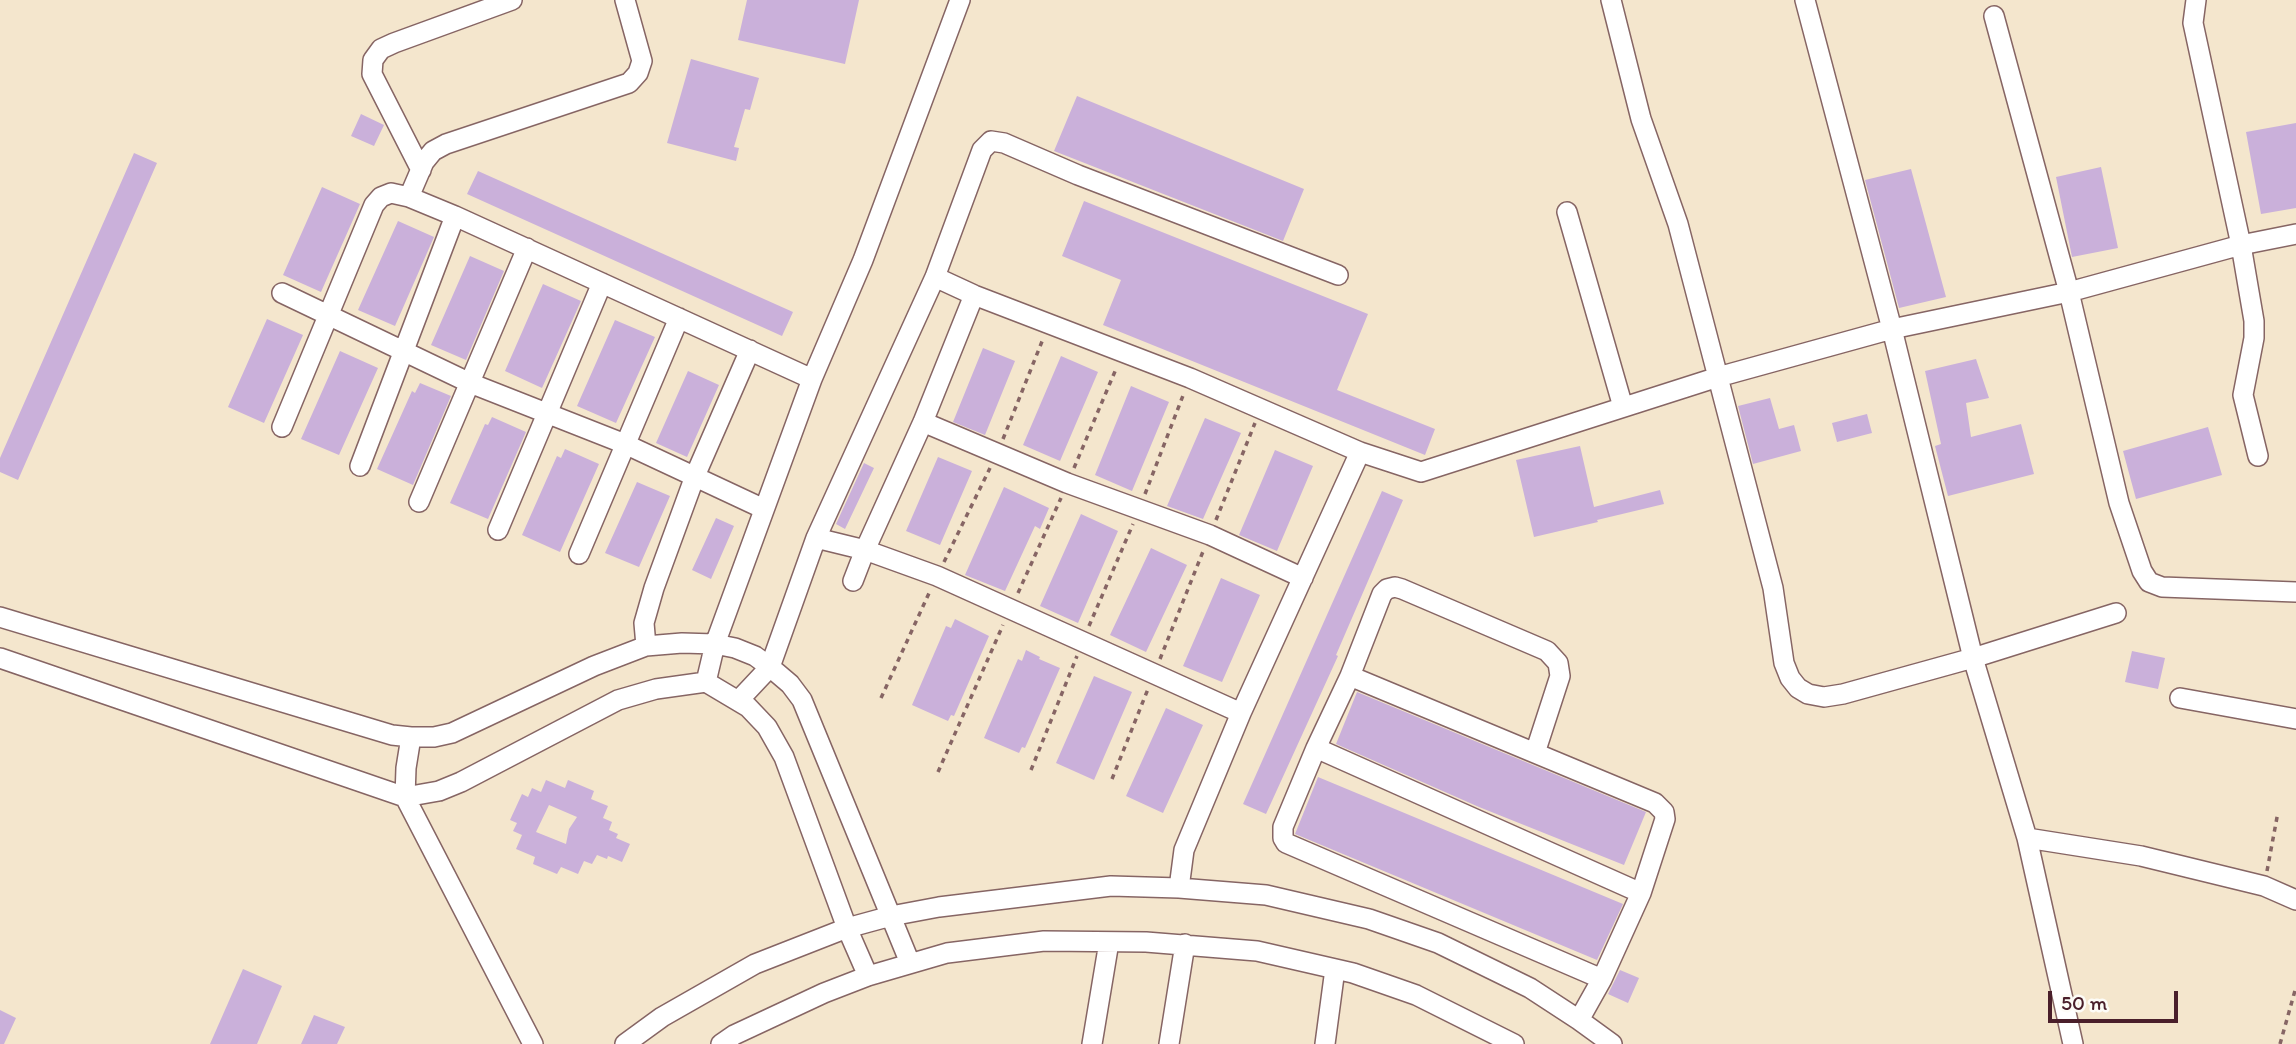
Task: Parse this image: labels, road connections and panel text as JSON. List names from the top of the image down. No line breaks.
{"scale_bar":"50 m"}
